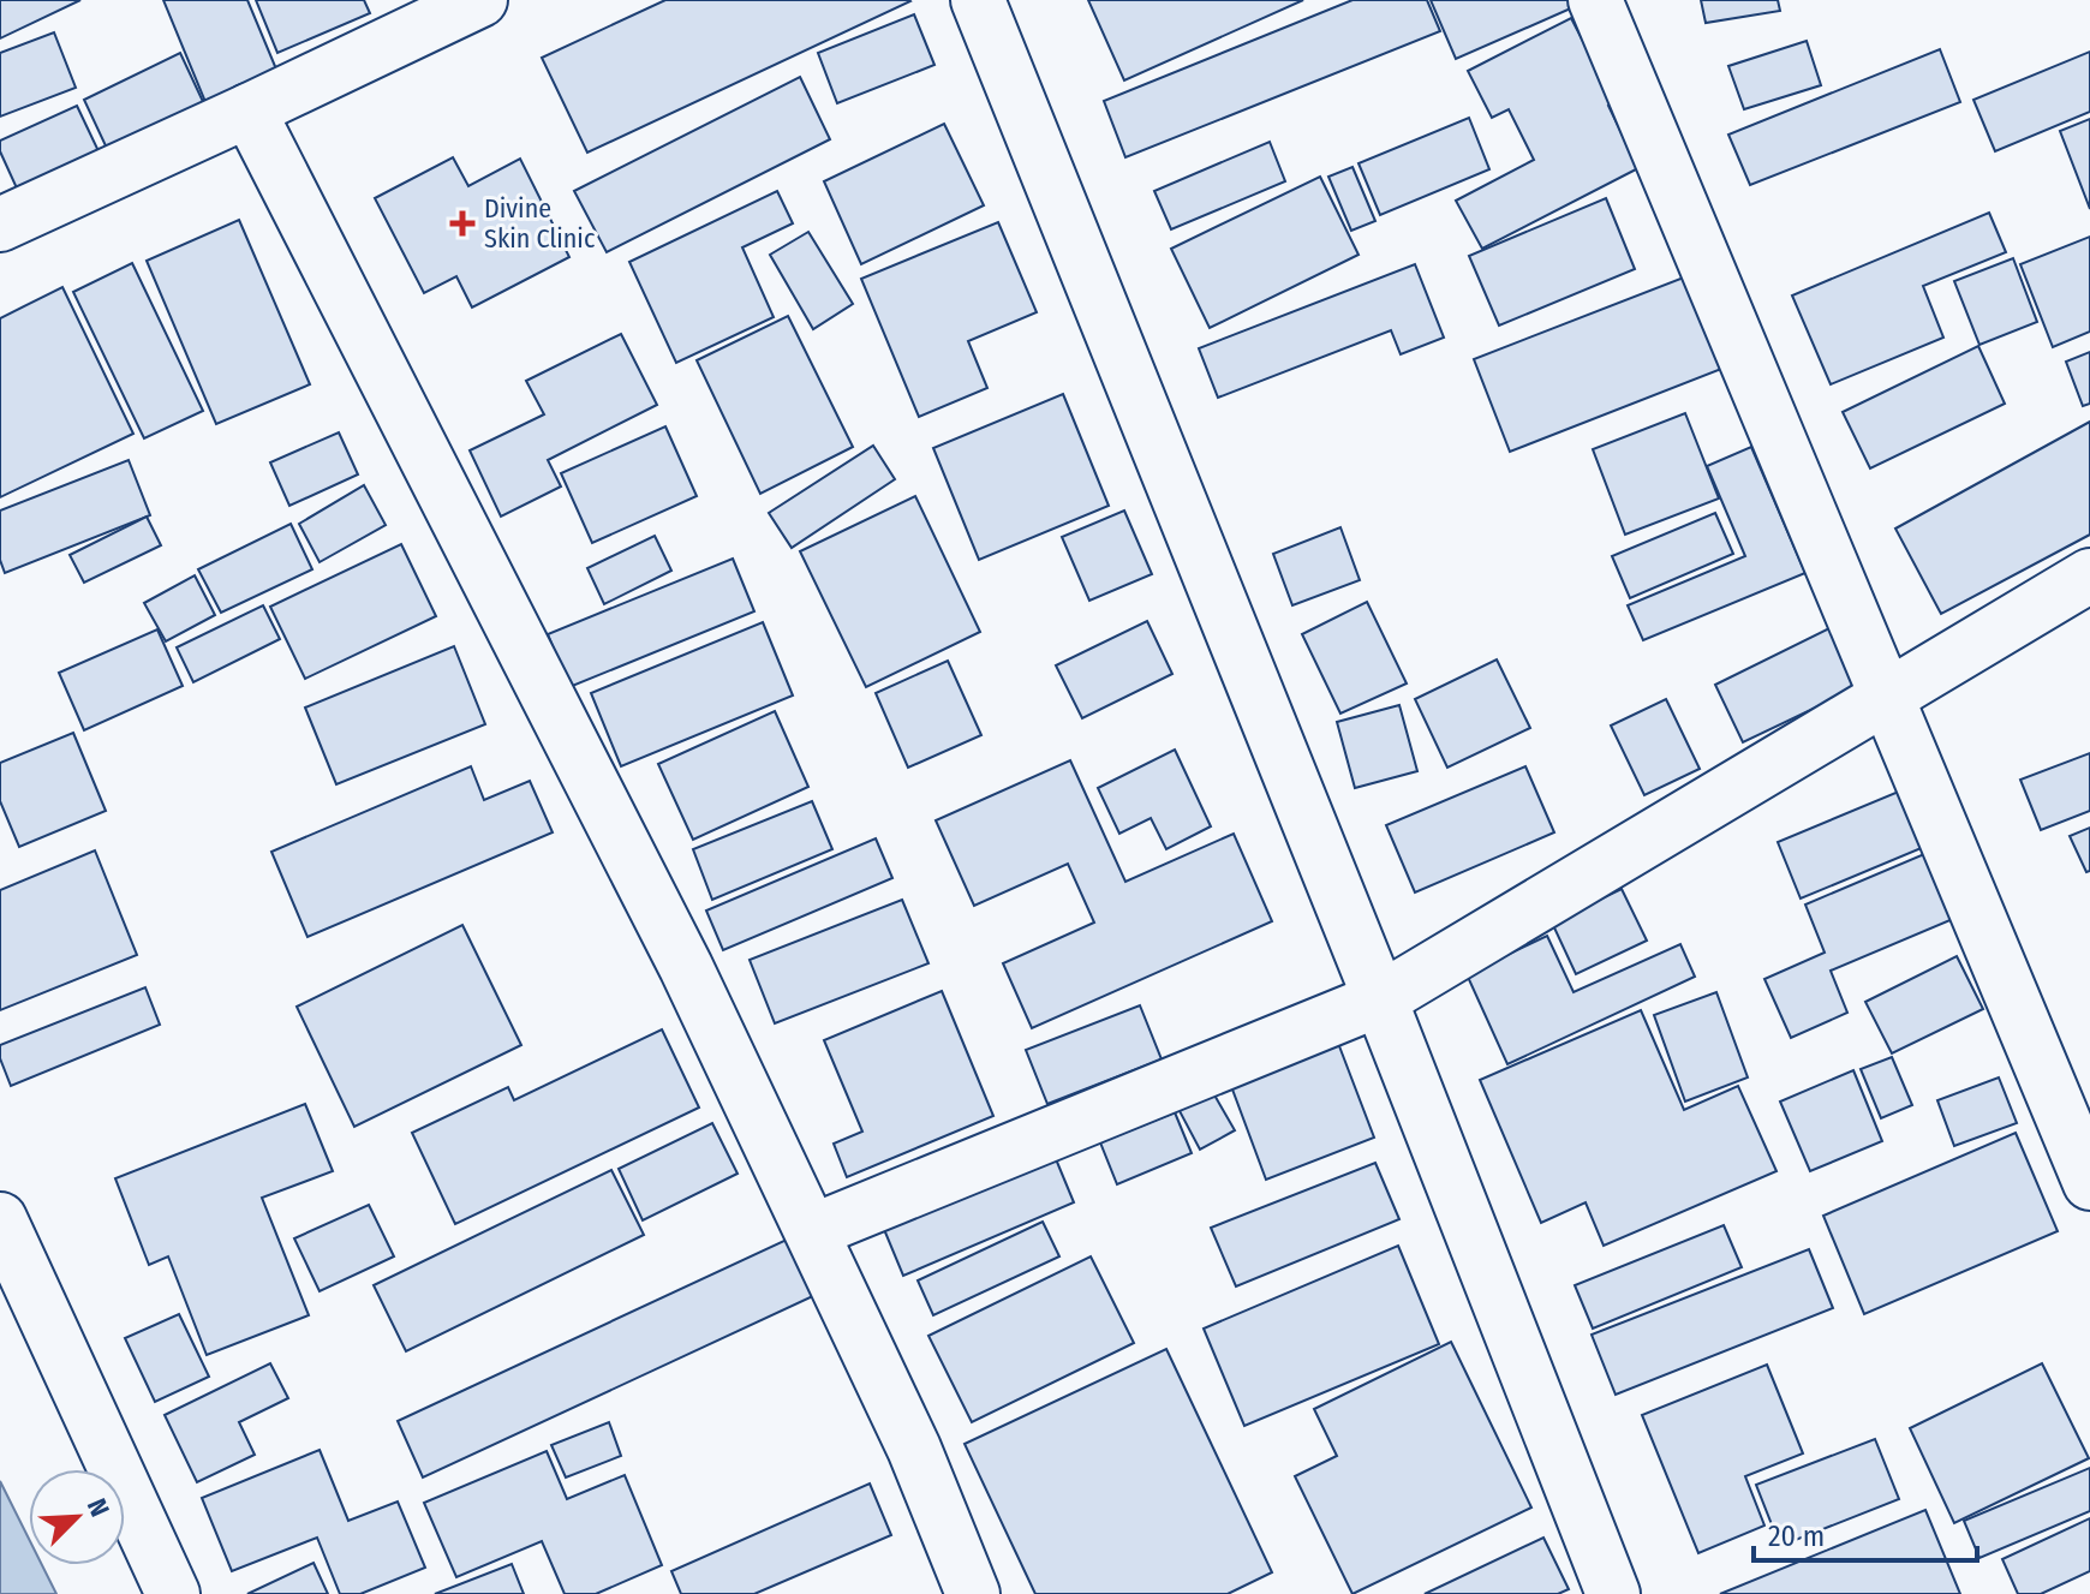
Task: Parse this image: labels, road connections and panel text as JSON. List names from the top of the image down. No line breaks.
{"places":{"health":["Divine Skin Clinic"]},"scale_bar":"20 m","north":"top right"}
